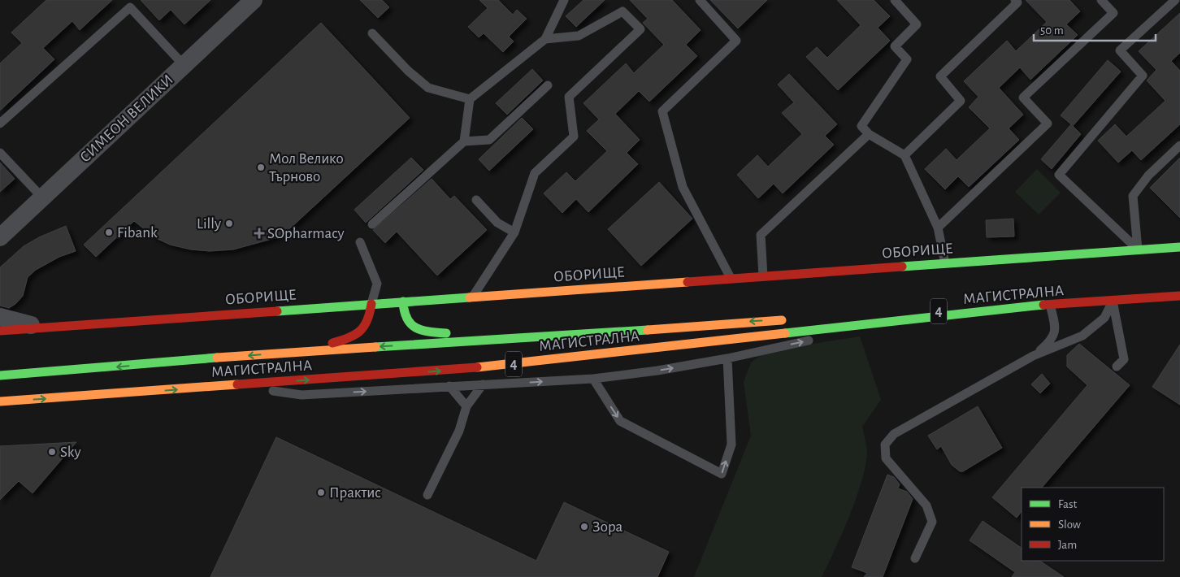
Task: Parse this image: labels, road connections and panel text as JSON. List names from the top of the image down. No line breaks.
{"streets":{"main road":["ОБОРИЩЕ","МАГИСТРАЛНА","4"],"street":["СИМЕОН ВЕЛИКИ"]},"crossings":[["МАГИСТРАЛНА","4"]],"places":{"other":["Мол Велико Търново","Lilly","Fibank","Sky","Практис","Зора"],"health":["SOpharmacy"]},"legend":["Fast","Slow","Jam"],"scale_bar":"50 m"}
